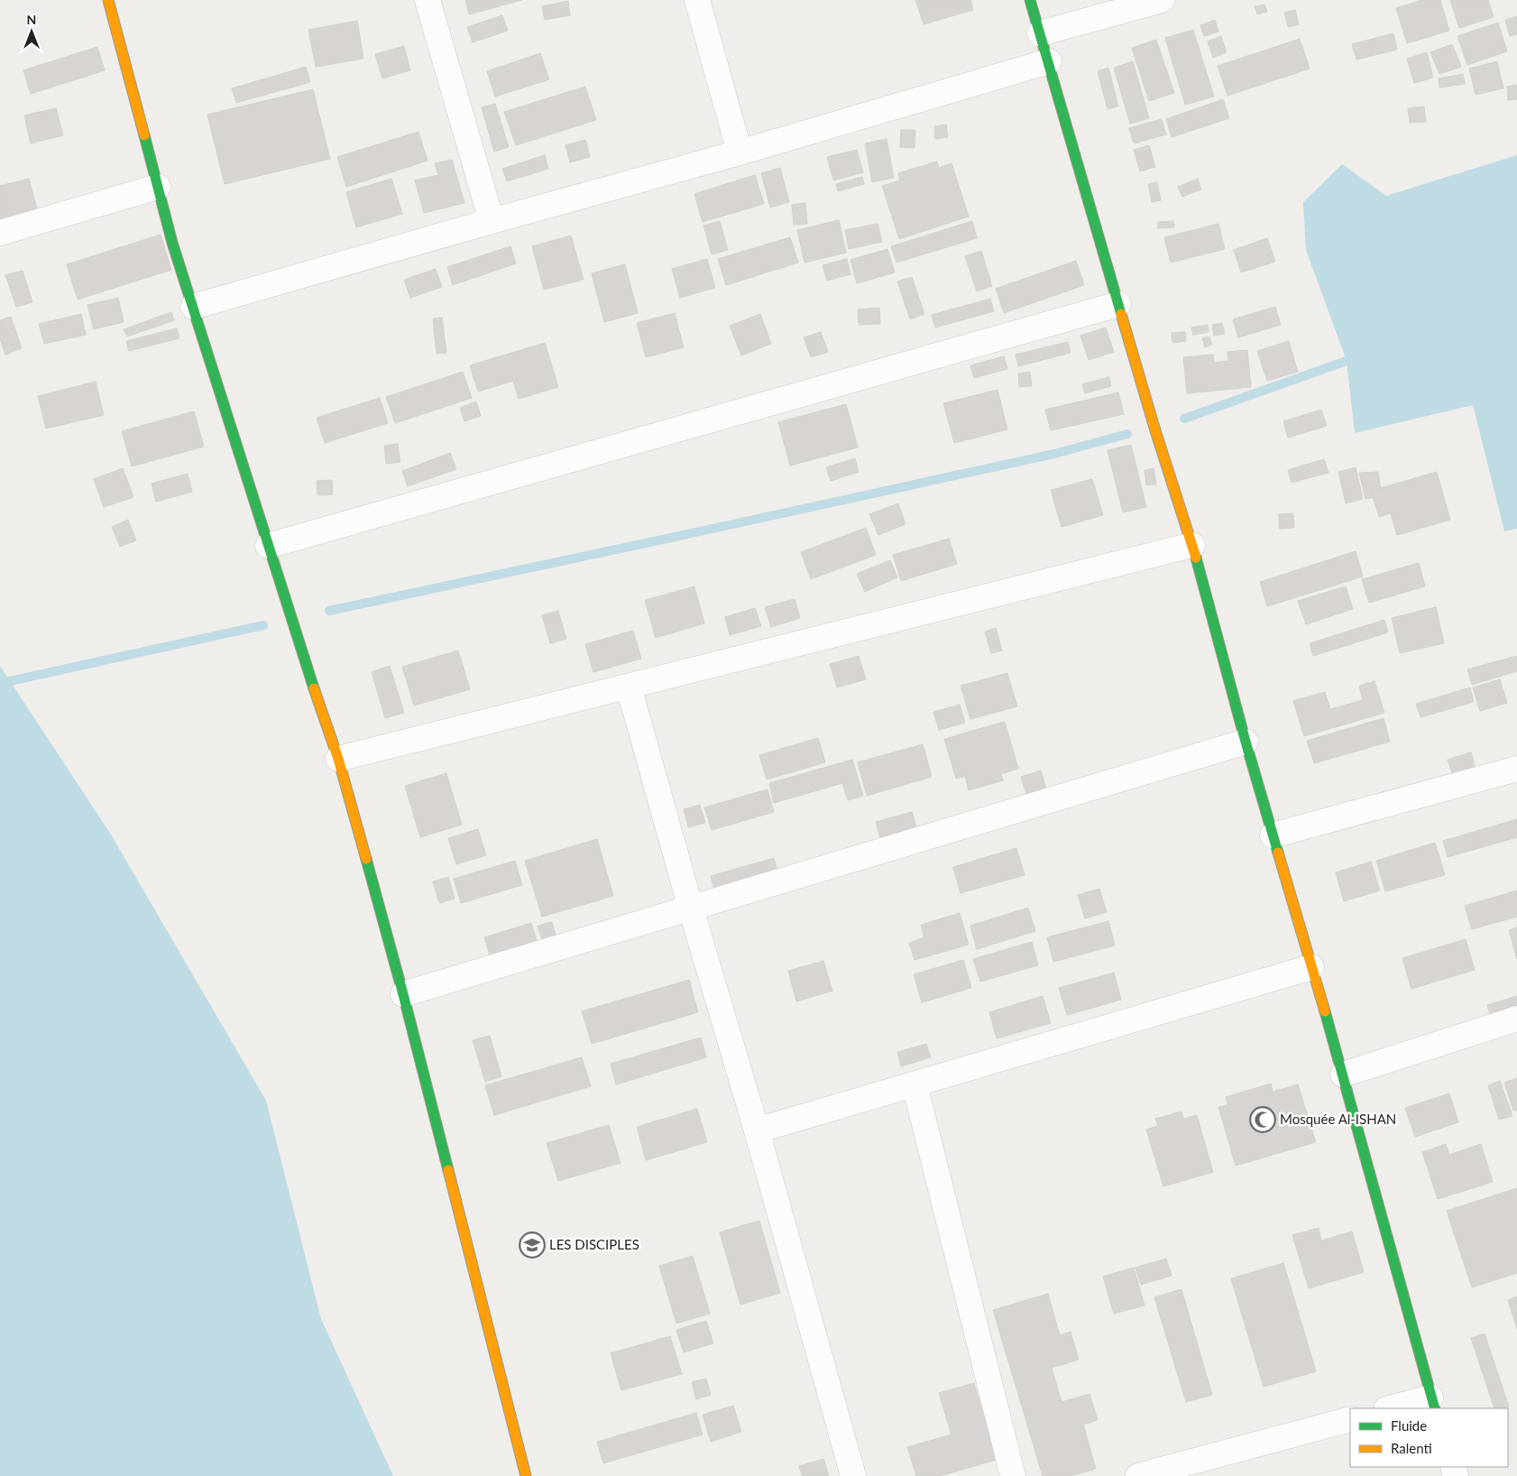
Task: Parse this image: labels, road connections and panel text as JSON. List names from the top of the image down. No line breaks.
{"places":{"mosque":["Mosquée Al-ISHAN"],"school or university":["LES DISCIPLES"]},"legend":["Fluide","Ralenti"],"north":"top"}
